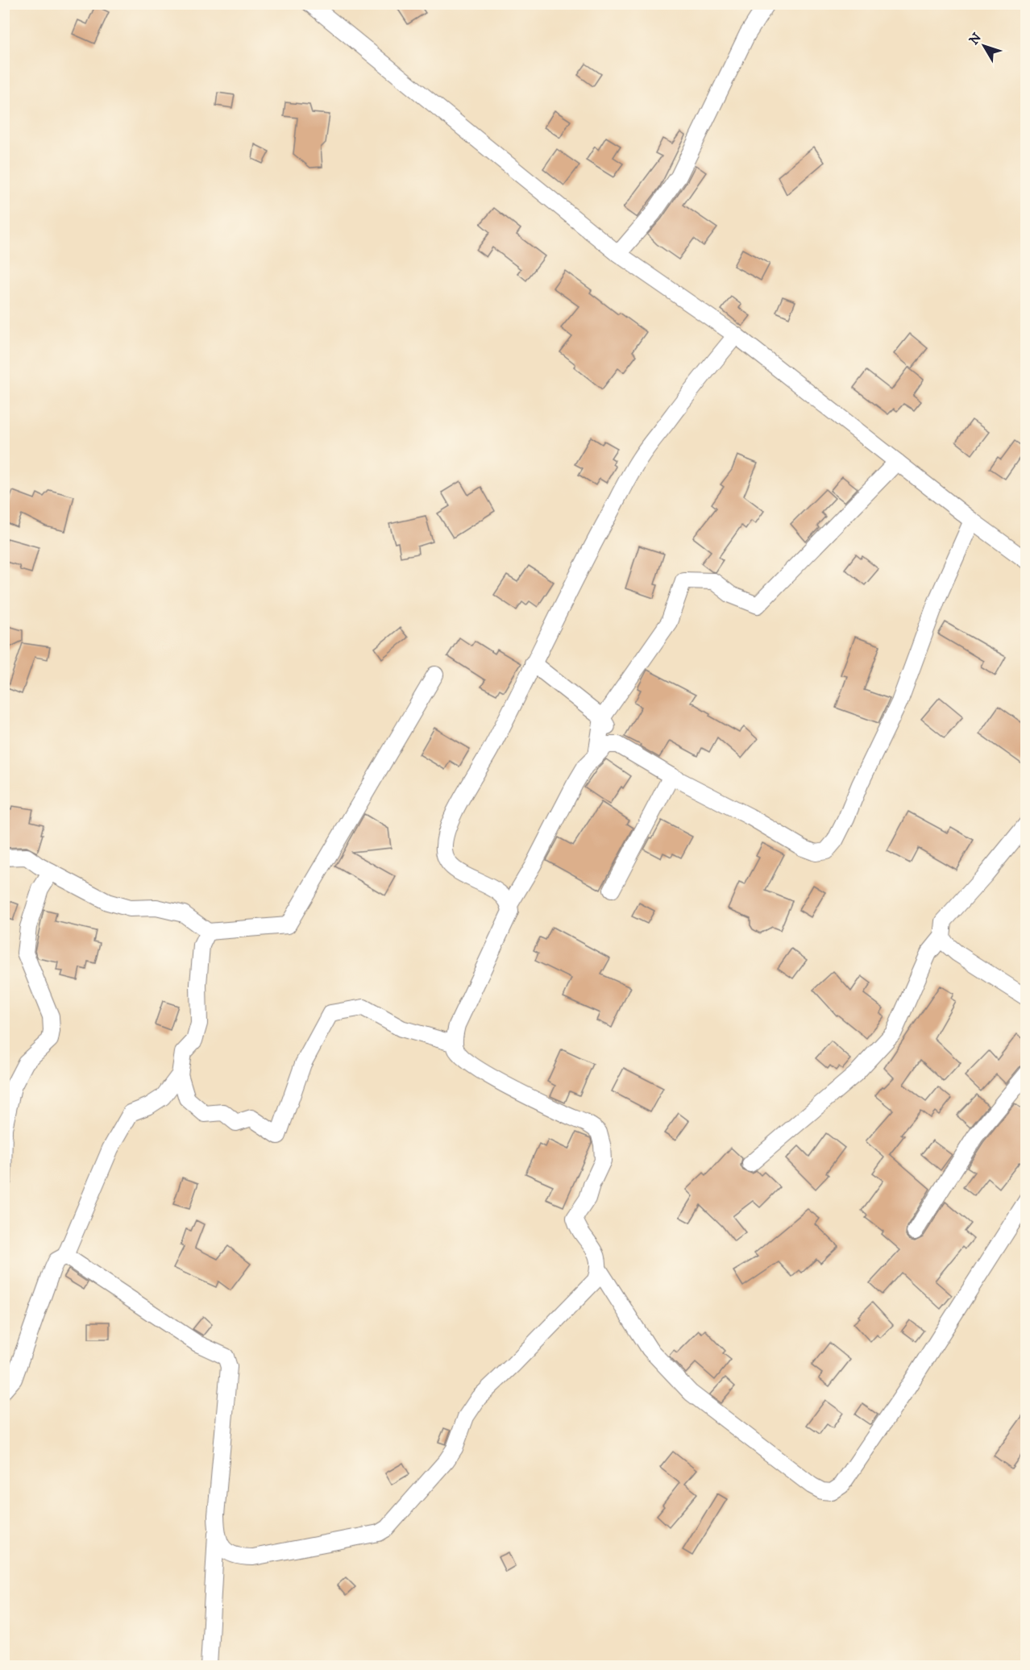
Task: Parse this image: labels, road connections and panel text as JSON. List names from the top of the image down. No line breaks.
{"north":"top left"}
